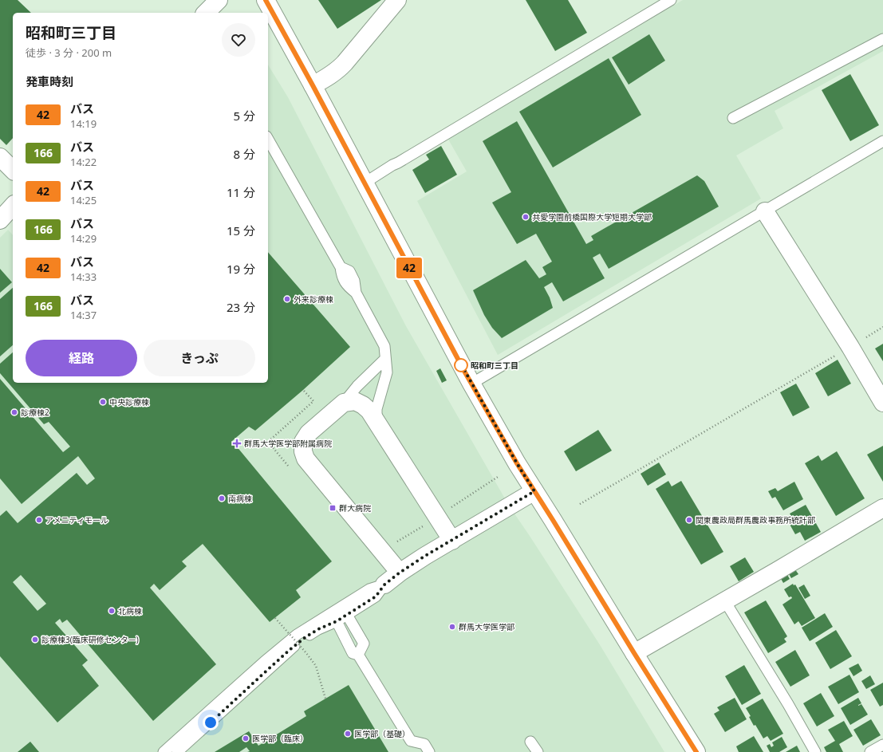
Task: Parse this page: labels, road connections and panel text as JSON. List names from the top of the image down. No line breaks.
{"places":{"other":["共愛学園前橋国際大学短期大学部","外来診療棟","昭和町三丁目","中央診療棟","診療棟2","南病棟","アメニティモール","関東農政局群馬農政事務所統計部","北病棟","群馬大学医学部","診療棟3(臨床研修センター)","医学部（基礎）","医学部（臨床）"],"health":["群馬大学医学部附属病院"],"transit":["群大病院"]},"lines":["bus line 42"],"page":{"on_map":"42","heading":[["昭和町三丁目","徒歩 · 3 分 · 200 m"],"発車時刻"],"list":[{"mark":"42","name":"バス","note":"14:19","value":"5 分"},{"mark":"166","name":"バス","note":"14:22","value":"8 分"},{"mark":"42","name":"バス","note":"14:25","value":"11 分"},{"mark":"166","name":"バス","note":"14:29","value":"15 分"},{"mark":"42","name":"バス","note":"14:33","value":"19 分"},{"mark":"166","name":"バス","note":"14:37","value":"23 分"}],"buttons":["経路","きっぷ"]}}
